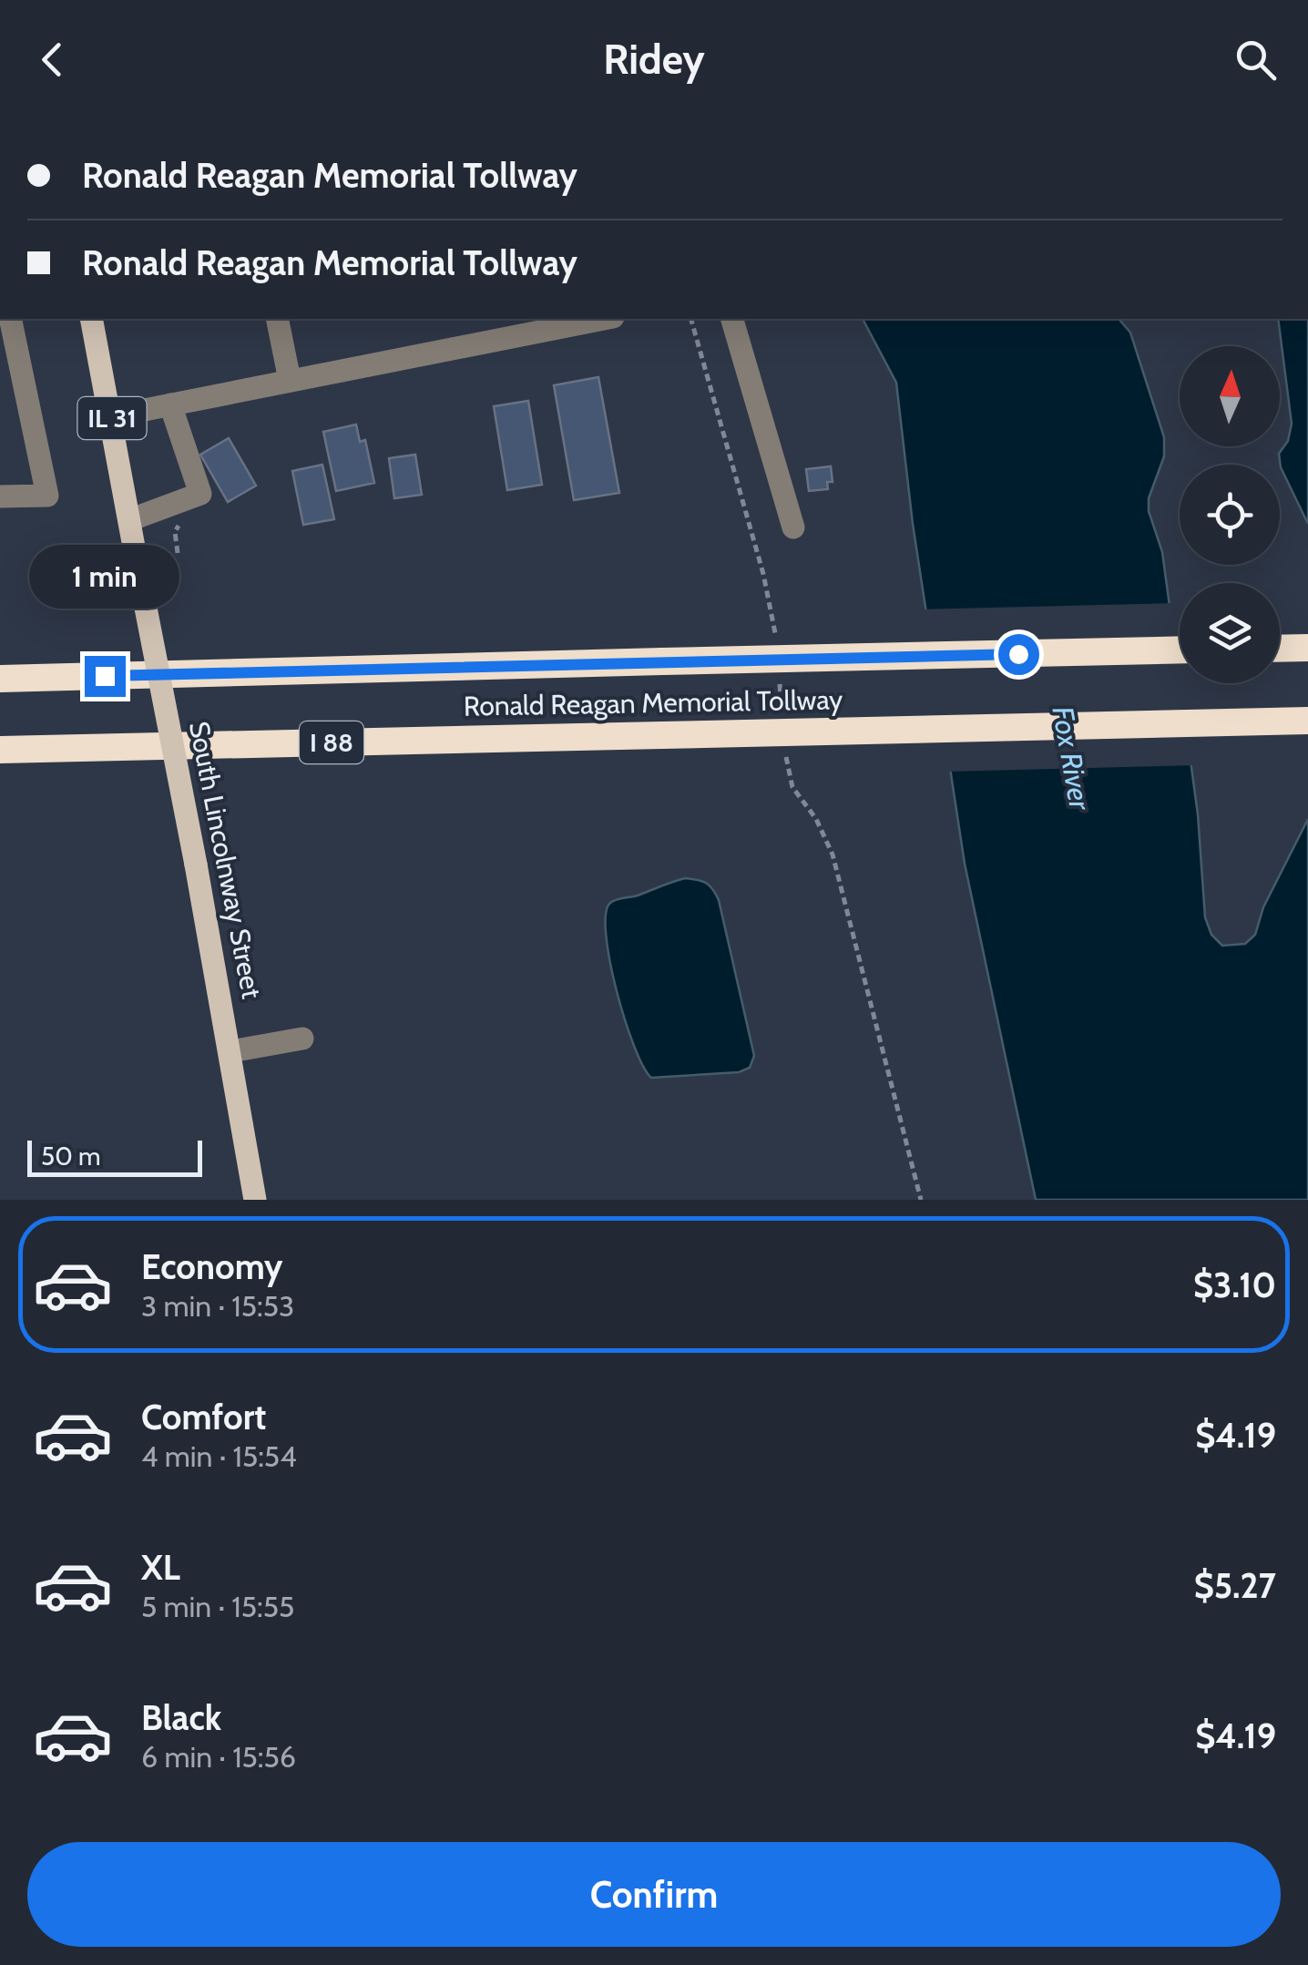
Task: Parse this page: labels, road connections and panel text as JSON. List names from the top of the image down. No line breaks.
{"streets":{"highway":["Ronald Reagan Memorial Tollway","I 88"],"main road":["IL 31","South Lincolnway Street"]},"water":["Fox River"],"scale_bar":"50 m","north":"top","page":{"header":"Ridey","banner":["Ronald Reagan Memorial Tollway","Ronald Reagan Memorial Tollway"],"bubble":"1 min","scale":"50 m","list":[{"name":"Economy","note":"3 min · 15:53","value":"$3.10"},{"name":"Comfort","note":"4 min · 15:54","value":"$4.19"},{"name":"XL","note":"5 min · 15:55","value":"$5.27"},{"name":"Black","note":"6 min · 15:56","value":"$4.19"}],"buttons":"Confirm"}}
